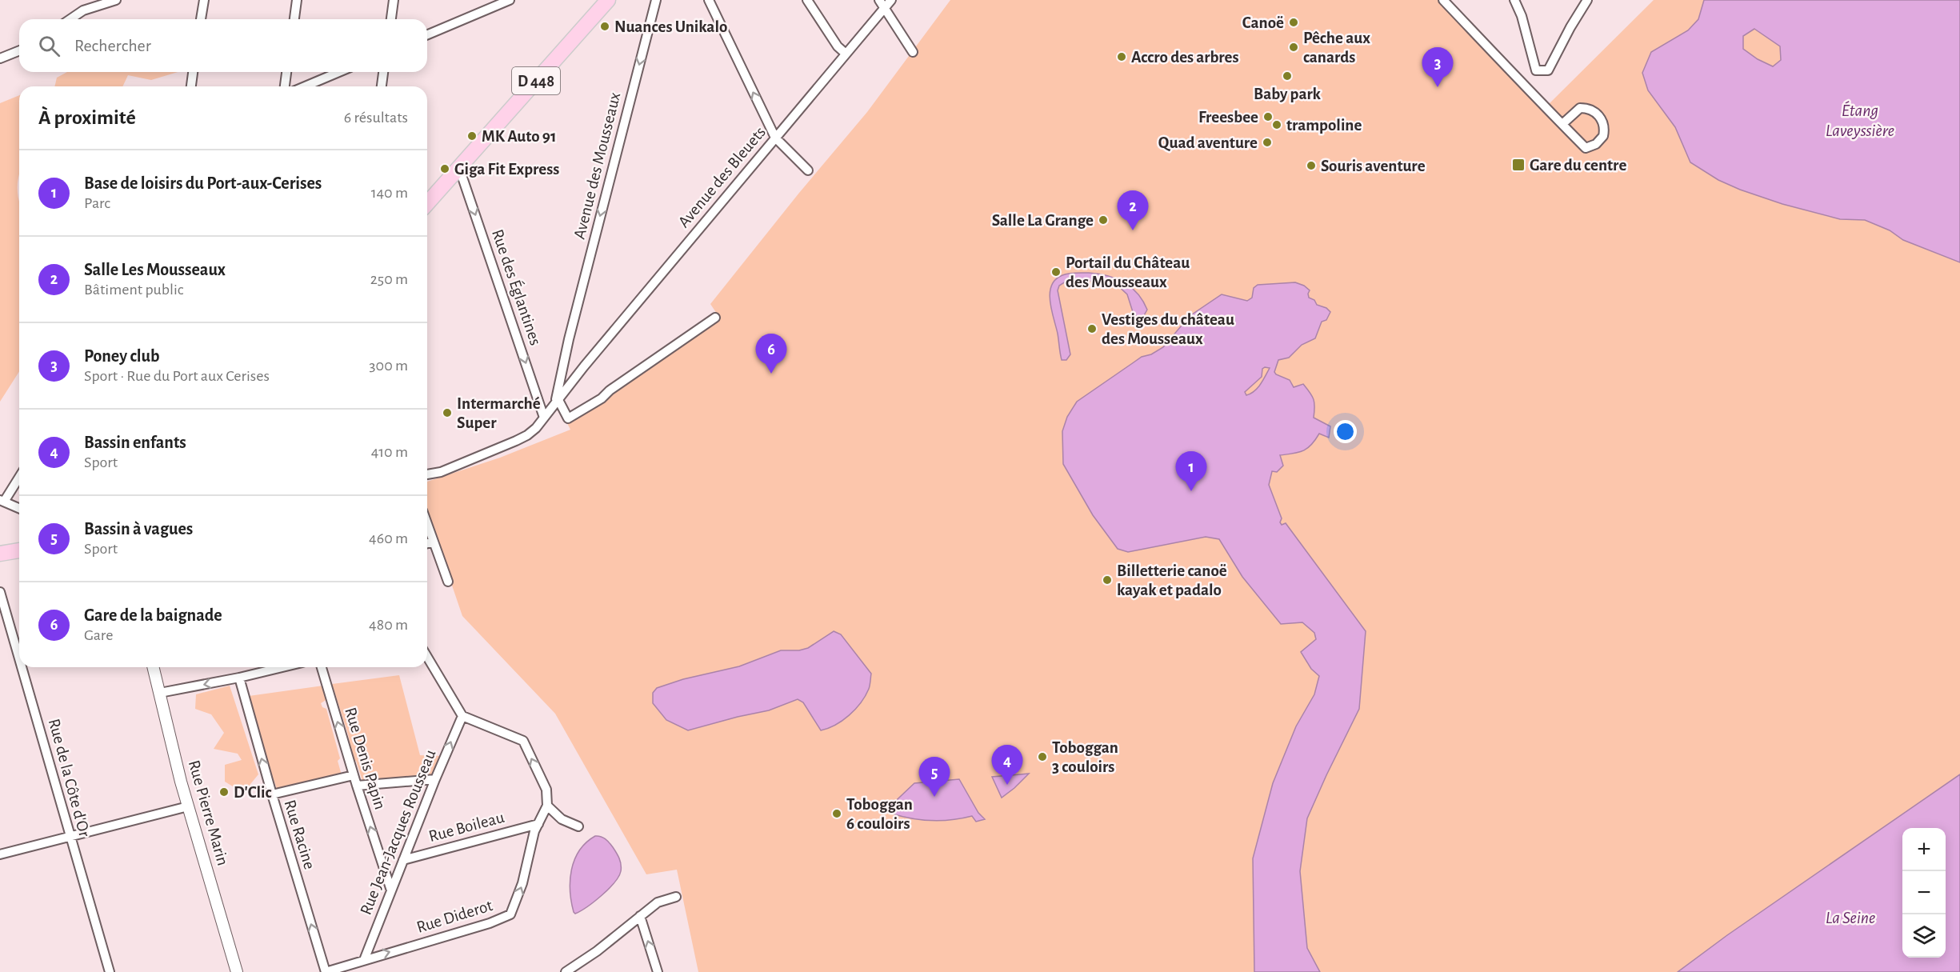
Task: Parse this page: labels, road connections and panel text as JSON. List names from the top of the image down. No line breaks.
{"streets":{"main road":["D 448"],"street":["Avenue des Mousseaux","Avenue des Bleuets","Rue des Églantines","Rue Denis Papin","Rue de la Côte d'Or","Rue Pierre Marin","Rue Boileau","Rue Jean-Jacques Rousseau","Rue Racine","Rue Diderot"]},"crossings":[["D 448","Rue des Églantines"],["Avenue des Mousseaux","Avenue des Bleuets"],["Avenue des Bleuets","Rue des Églantines"],["Rue Denis Papin","Rue Jean-Jacques Rousseau"],["Rue Boileau","Rue Jean-Jacques Rousseau"],["Rue Boileau","Rue Diderot"],["Rue Jean-Jacques Rousseau","Rue Diderot"],["Rue Racine","Rue Diderot"]],"one_way":["Avenue des Mousseaux","Rue des Églantines","Rue Denis Papin","Rue Racine","Rue Diderot"],"water":["Étang Laveyssière","La Seine"],"places":{"other":["Canoë","Nuances Unikalo","Pêche aux canards","Accro des arbres","Baby park","Freesbee","trampoline","MK Auto 91","Quad aventure","Souris aventure","Giga Fit Express","Salle La Grange","Portail du Château des Mousseaux","Vestiges du château des Mousseaux","Intermarché Super","Billetterie canoë kayak et padalo","Toboggan 3 couloirs","D'Clic","Toboggan 6 couloirs"],"transit":["Gare du centre"]},"page":{"search":"Rechercher","pins":["3","2","6","1","4","5"],"heading":["À proximité","6 résultats"],"list":[{"mark":"1","name":"Base de loisirs du Port-aux-Cerises","note":"Parc","value":"140 m"},{"mark":"2","name":"Salle Les Mousseaux","note":"Bâtiment public","value":"250 m"},{"mark":"3","name":"Poney club","note":"Sport · Rue du Port aux Cerises","value":"300 m"},{"mark":"4","name":"Bassin enfants","note":"Sport","value":"410 m"},{"mark":"5","name":"Bassin à vagues","note":"Sport","value":"460 m"},{"mark":"6","name":"Gare de la baignade","note":"Gare","value":"480 m"}],"map_buttons":["+","−"]}}
